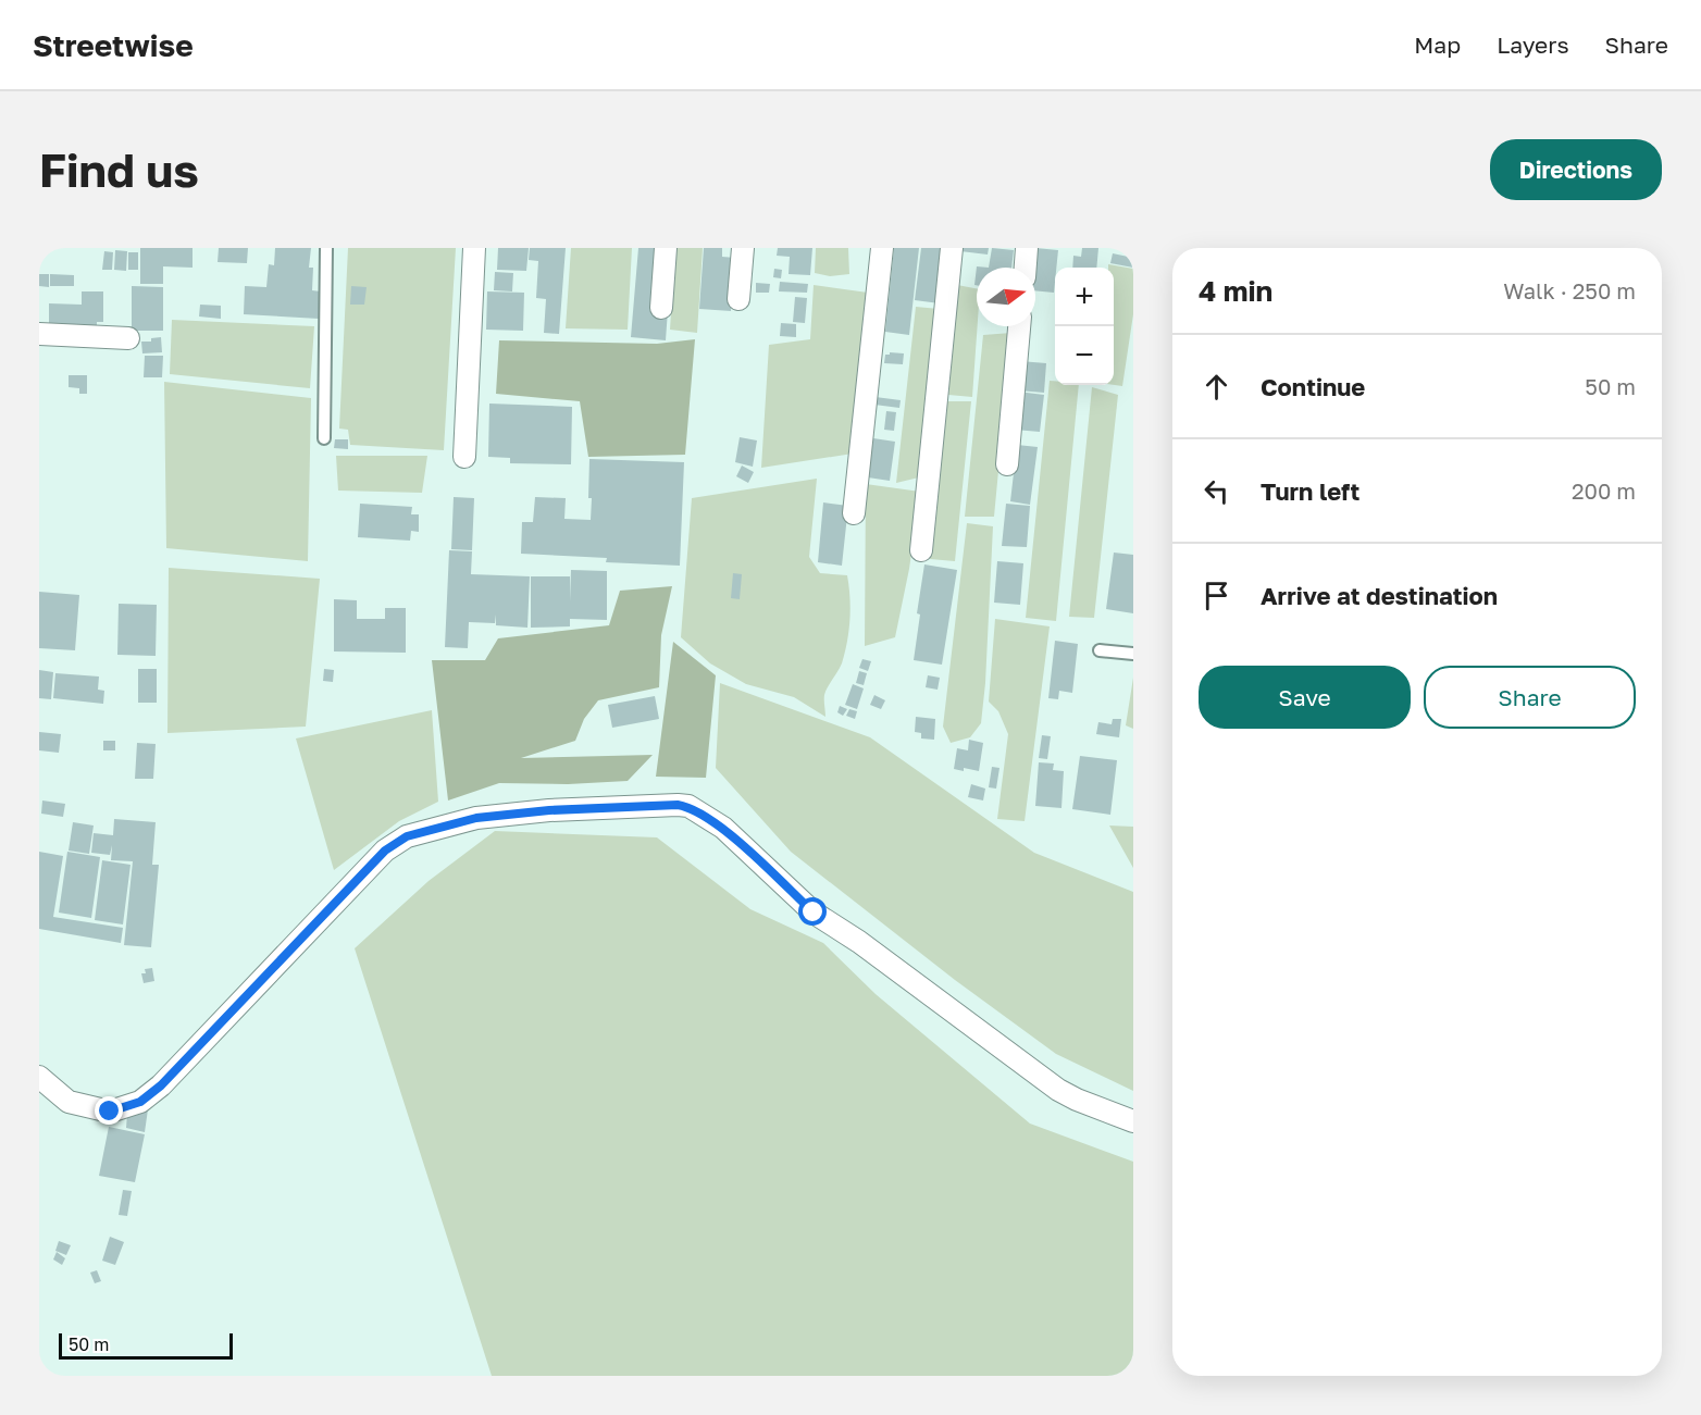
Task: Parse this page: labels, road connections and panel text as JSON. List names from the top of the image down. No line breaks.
{"scale_bar":"50 m","north":"right","page":{"header":"Streetwise","nav":["Map","Layers","Share"],"buttons":["Directions",["Save","Share"]],"title":"Find us","heading":["4 min","Walk · 250 m"],"map_buttons":["+","−"],"list":[["Continue","50 m"],["Turn left","200 m"],"Arrive at destination"],"scale":"50 m"}}
